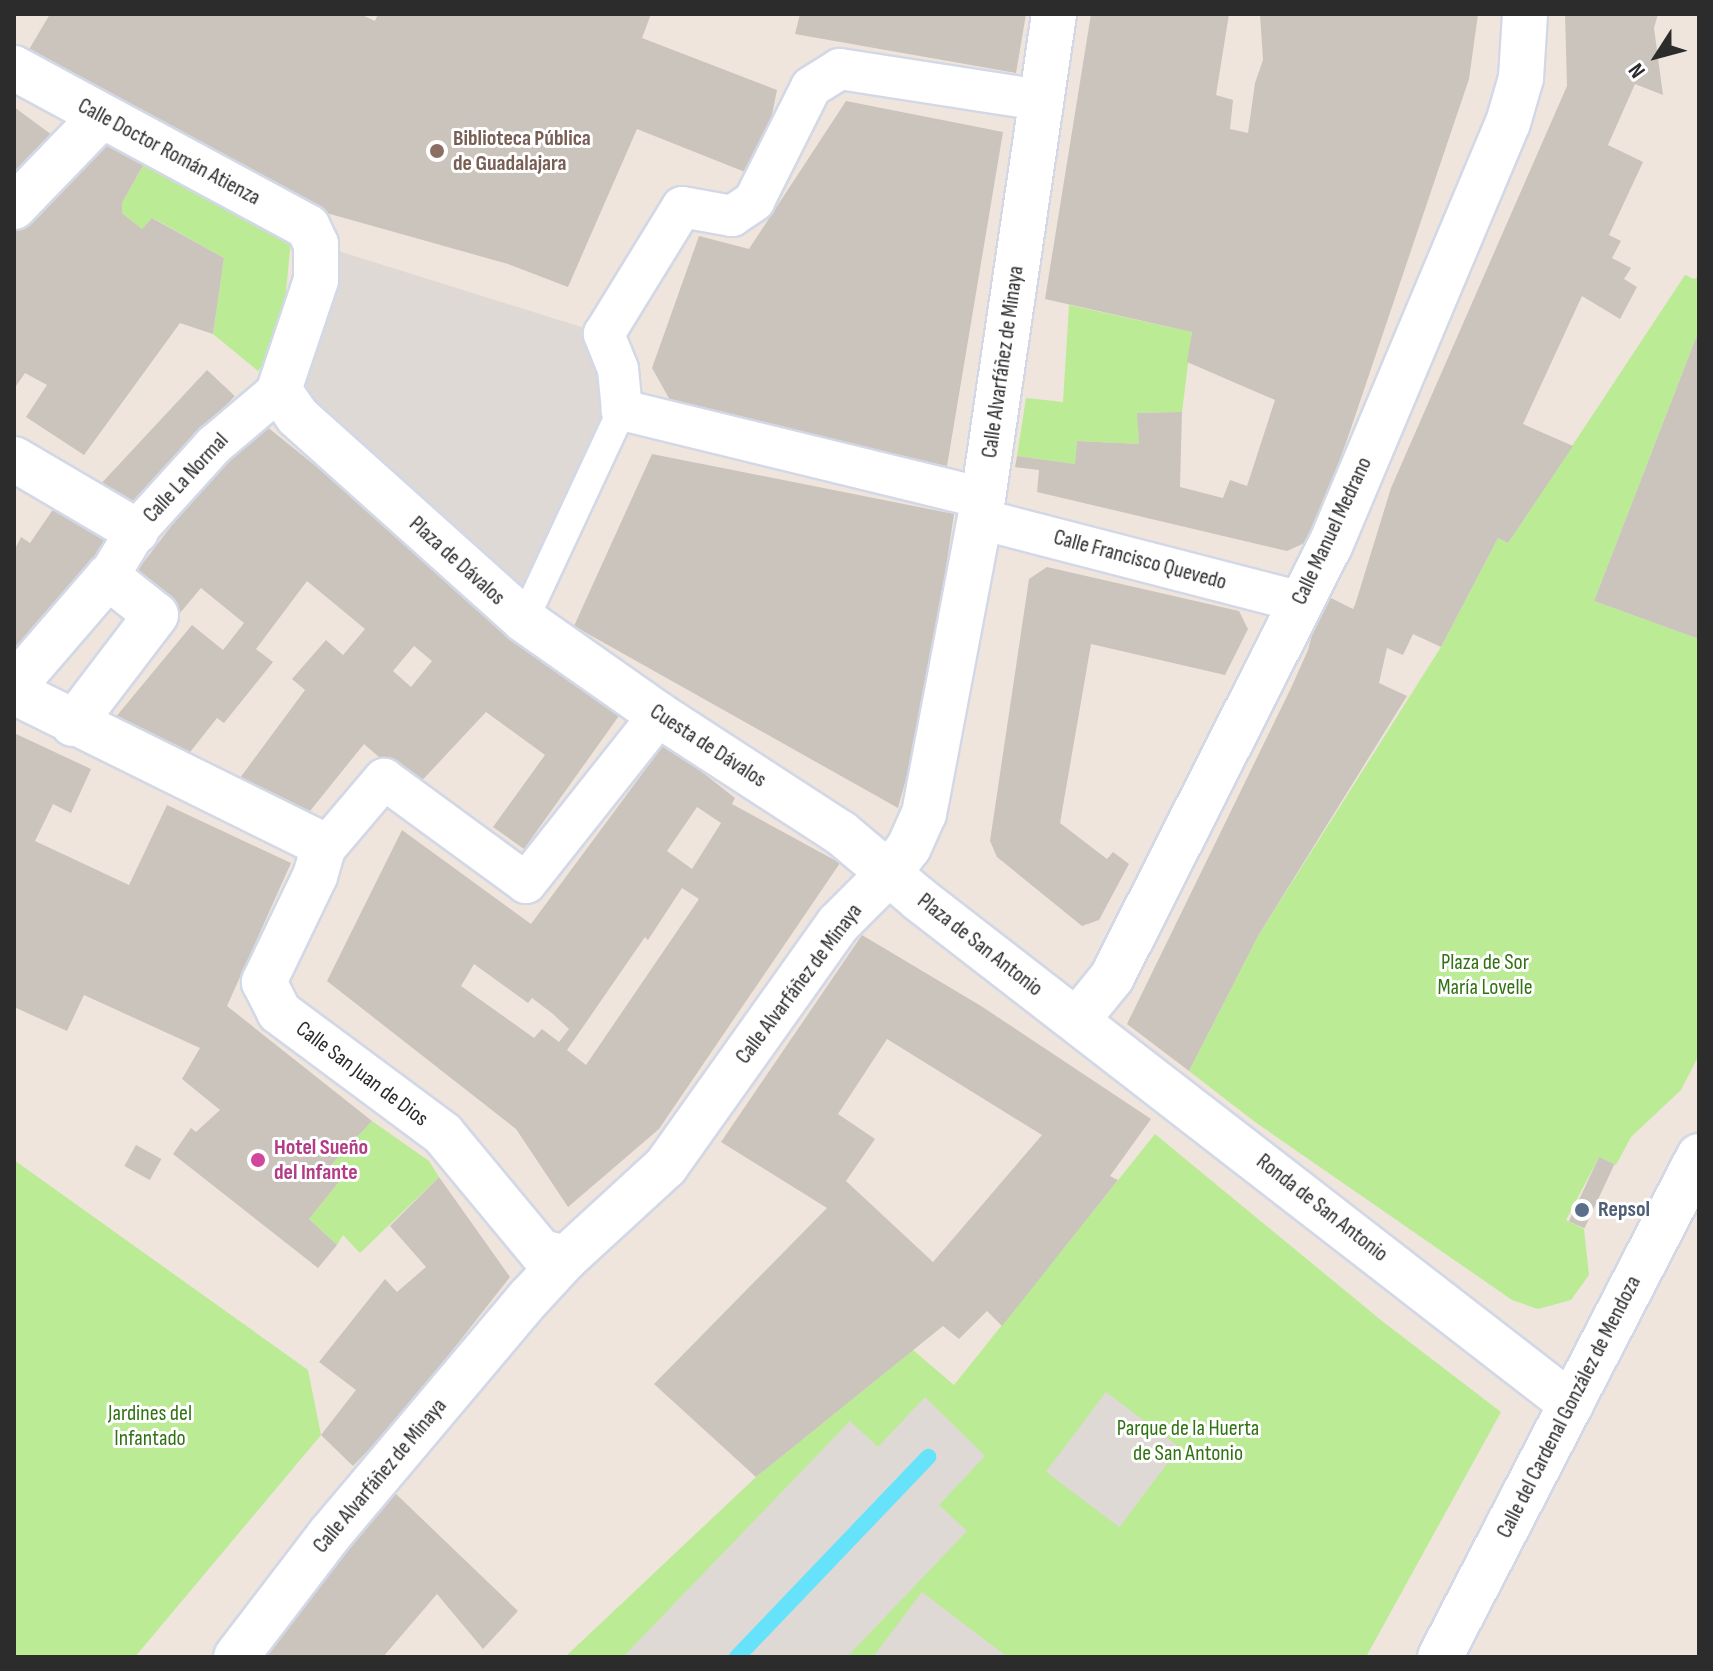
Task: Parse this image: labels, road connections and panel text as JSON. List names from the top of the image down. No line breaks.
{"streets":{"street":["Calle Doctor Román Atienza","Calle Alvarfáñez de Minaya","Calle La Normal","Calle Manuel Medrano","Calle Francisco Quevedo","Plaza de Dávalos","Cuesta de Dávalos","Plaza de San Antonio","Calle San Juan de Dios","Ronda de San Antonio","Calle del Cardenal González de Mendoza"]},"crossings":[["Calle Doctor Román Atienza","Calle La Normal"],["Calle Doctor Román Atienza","Plaza de Dávalos"],["Calle Alvarfáñez de Minaya","Calle Francisco Quevedo"],["Calle Alvarfáñez de Minaya","Cuesta de Dávalos"],["Calle Alvarfáñez de Minaya","Plaza de San Antonio"],["Calle Alvarfáñez de Minaya","Calle San Juan de Dios"],["Calle La Normal","Plaza de Dávalos"],["Calle Manuel Medrano","Calle Francisco Quevedo"],["Calle Manuel Medrano","Plaza de San Antonio"],["Calle Manuel Medrano","Ronda de San Antonio"],["Calle Francisco Quevedo","Plaza de Dávalos"],["Plaza de Dávalos","Cuesta de Dávalos"],["Cuesta de Dávalos","Plaza de San Antonio"],["Cuesta de Dávalos","Calle San Juan de Dios"],["Plaza de San Antonio","Ronda de San Antonio"],["Ronda de San Antonio","Calle del Cardenal González de Mendoza"]],"parks":["Plaza de Sor María Lovelle","Jardines del Infantado","Parque de la Huerta de San Antonio"],"places":["Biblioteca Pública de Guadalajara","Hotel Sueño del Infante","Repsol"],"north":"bottom left"}
